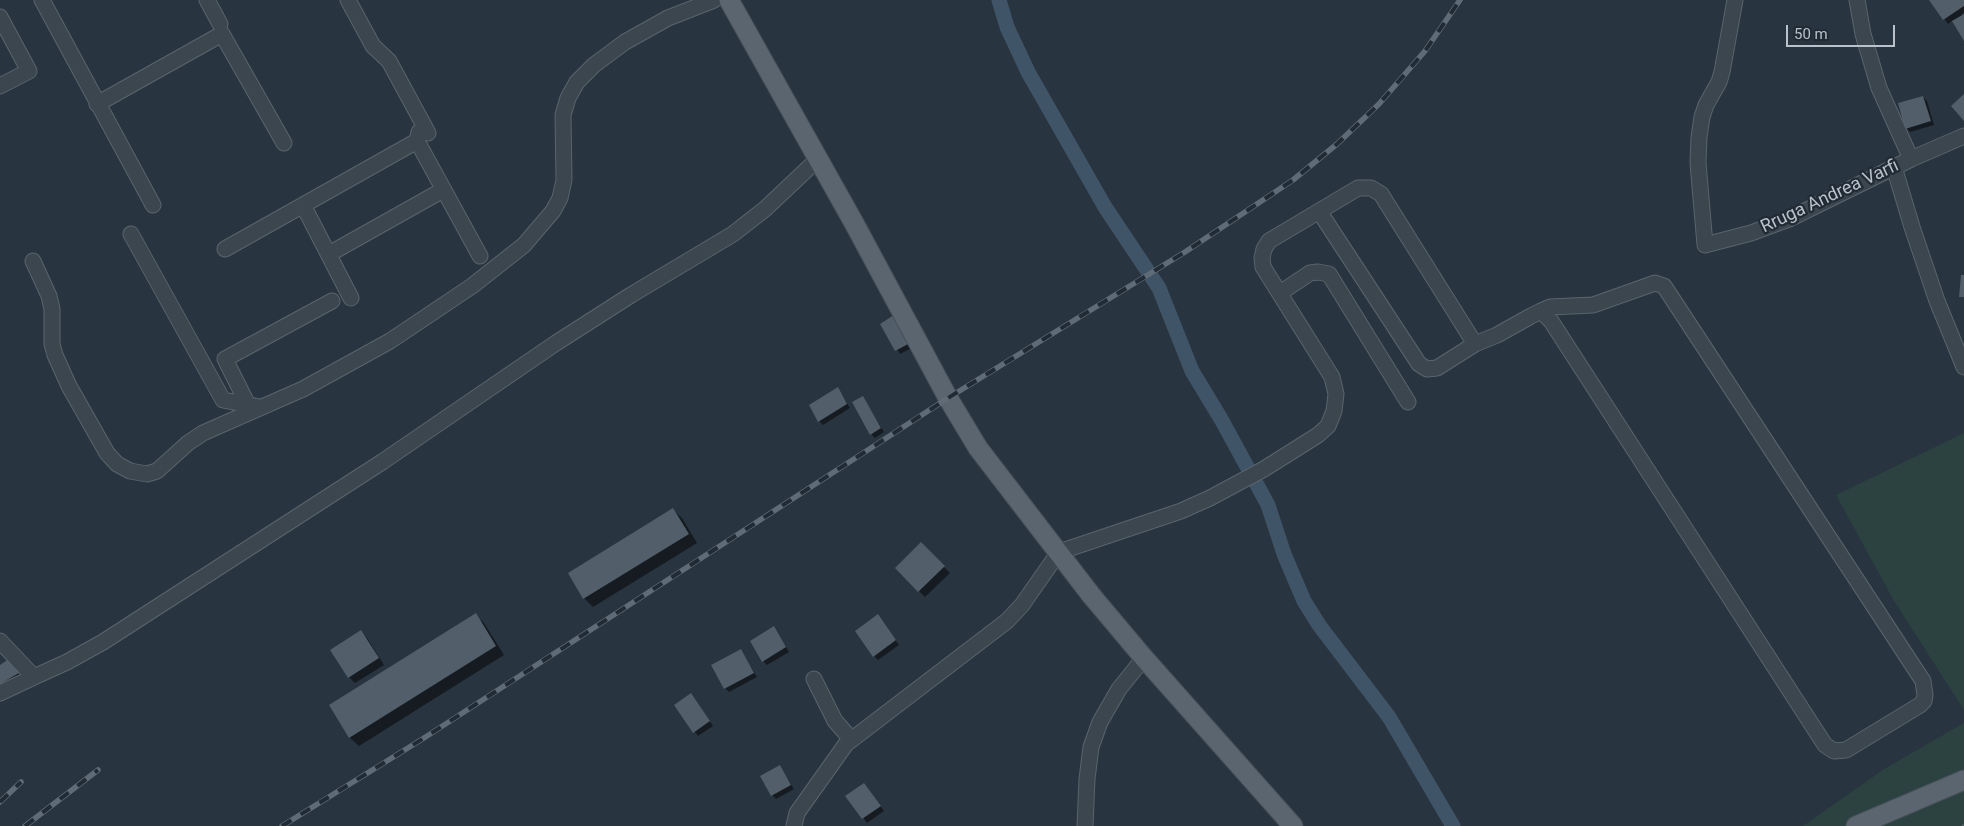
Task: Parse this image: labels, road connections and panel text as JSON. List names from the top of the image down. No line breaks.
{"streets":{"street":["Rruga Andrea Varfi"]},"scale_bar":"50 m"}
